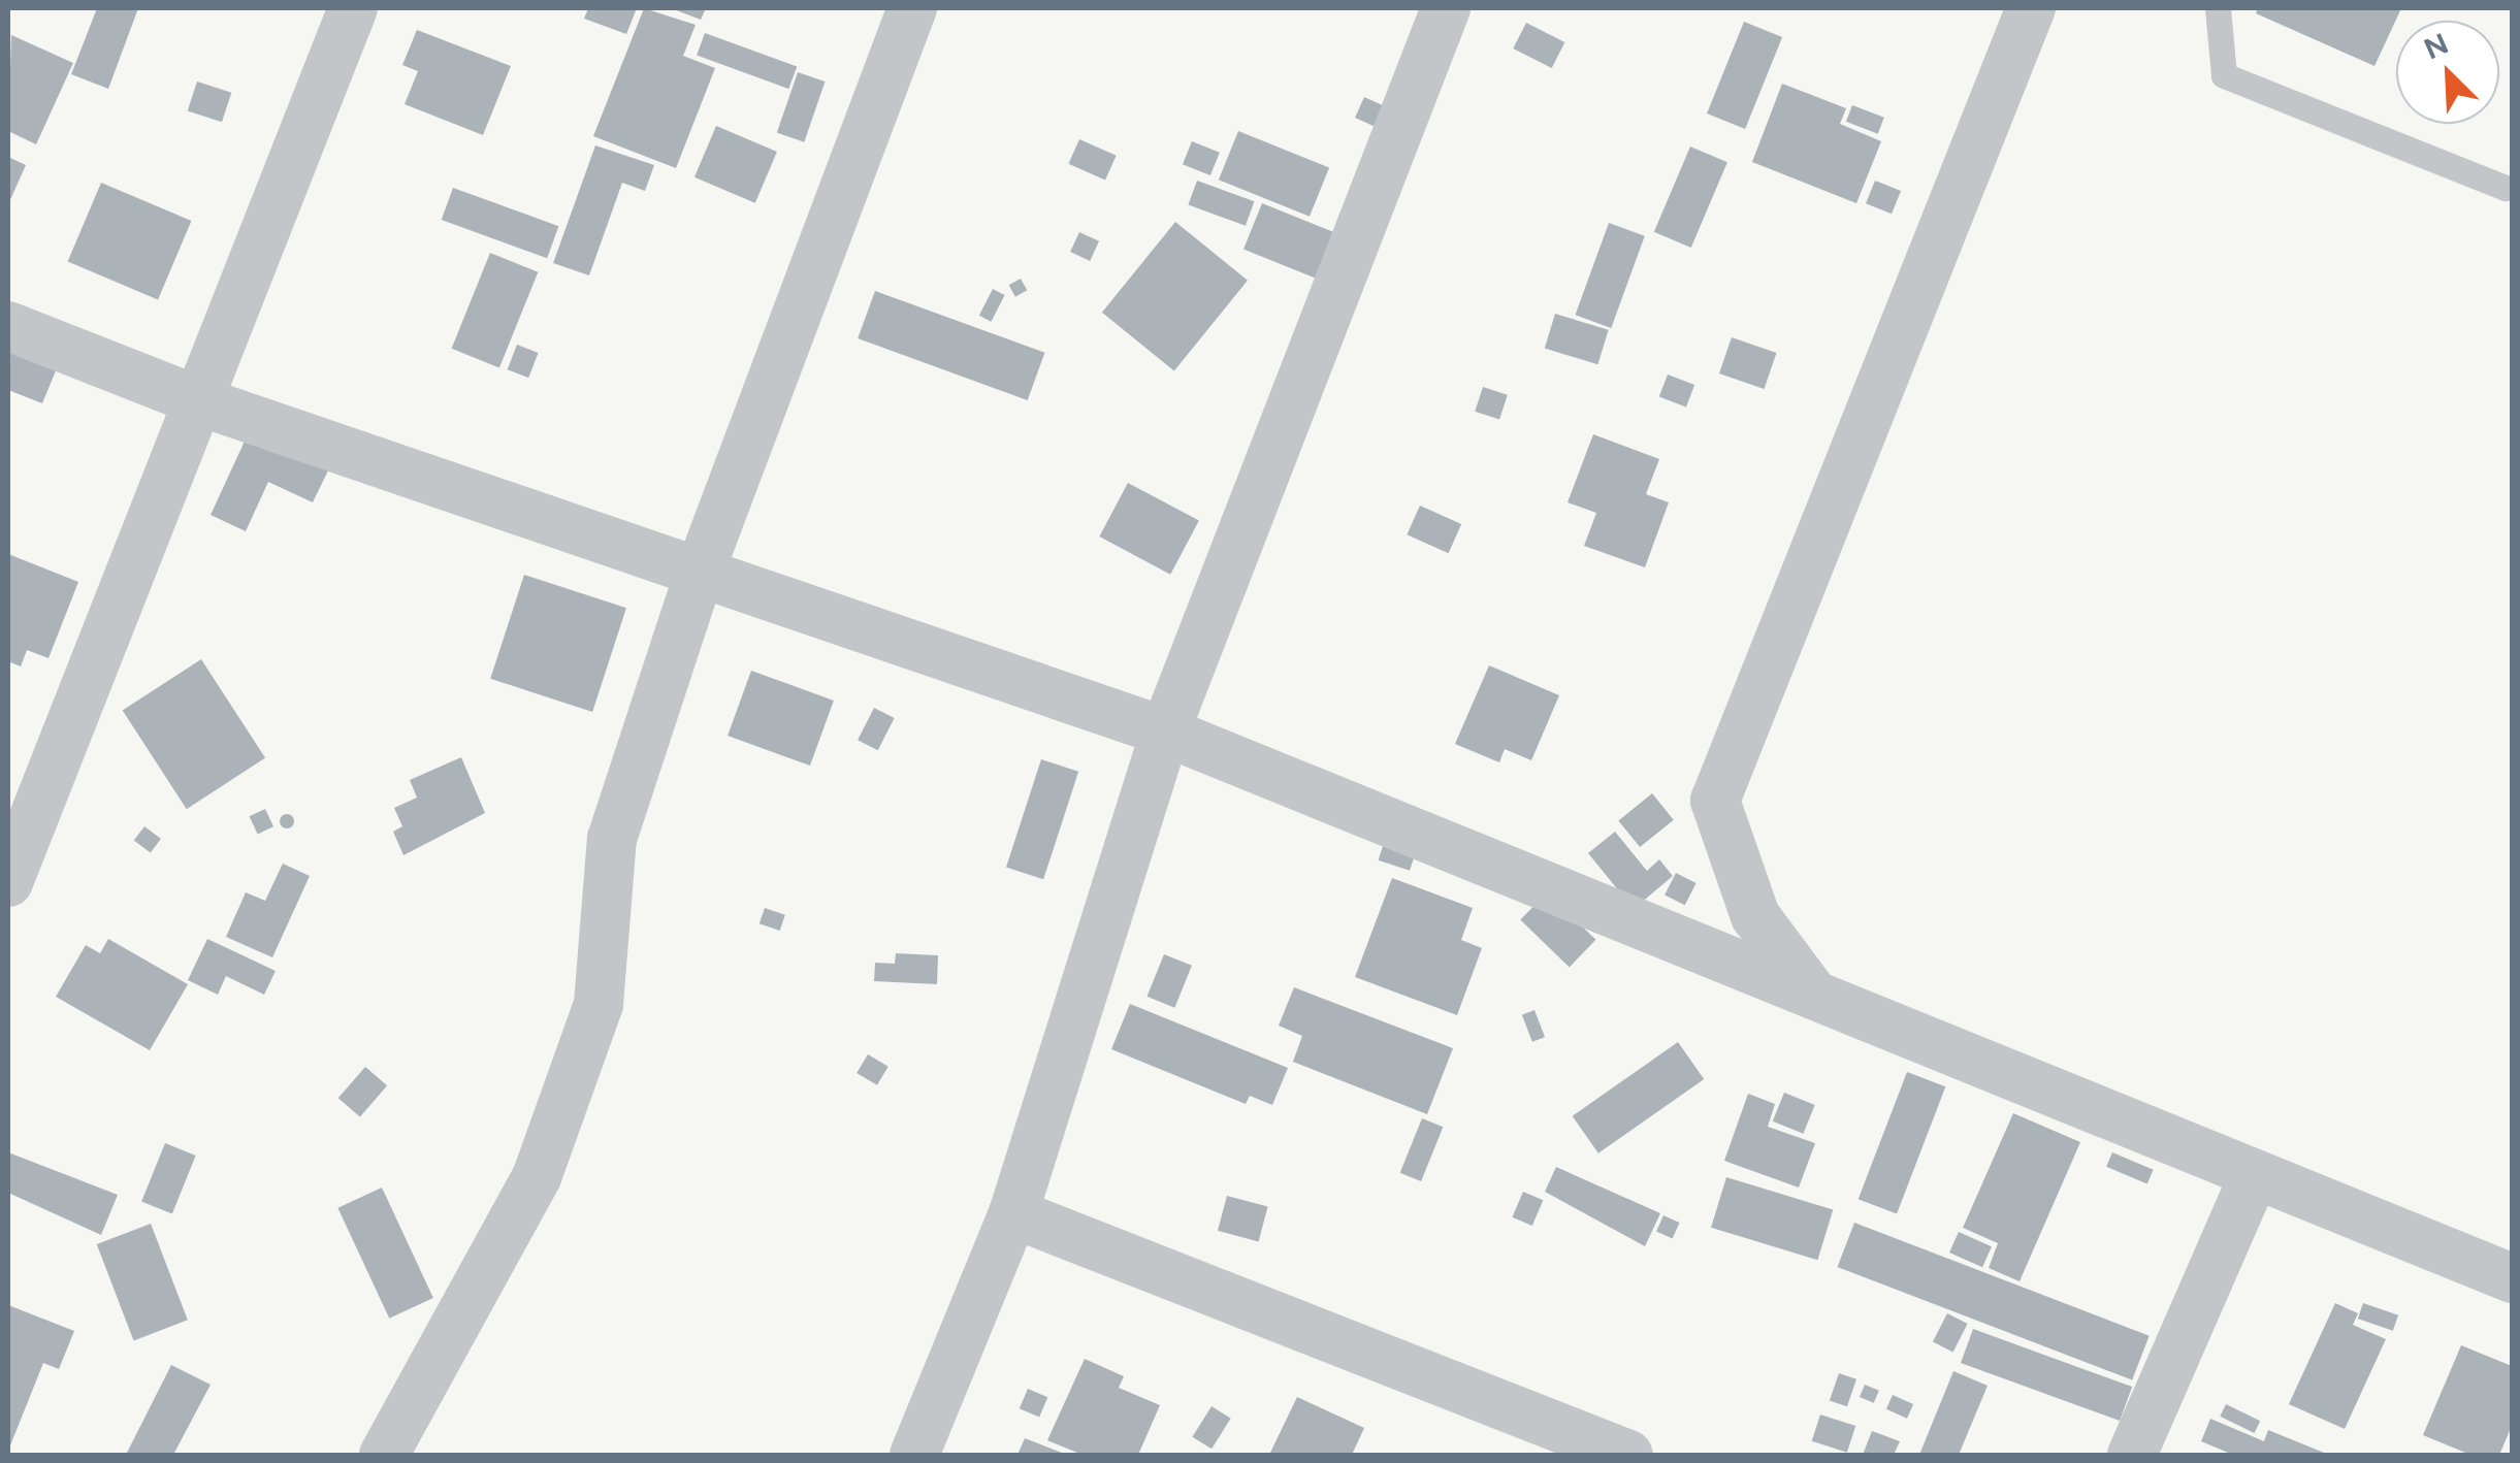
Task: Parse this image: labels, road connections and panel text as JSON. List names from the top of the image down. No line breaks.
{"north":"top left"}
